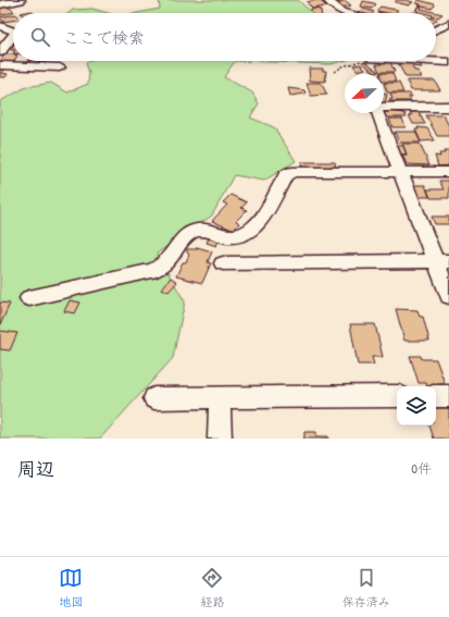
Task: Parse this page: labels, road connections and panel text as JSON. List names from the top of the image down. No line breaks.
{"north":"bottom left","page":{"search":"ここで検索","heading":["周辺","0件"],"nav":["地図","経路","保存済み"]}}
